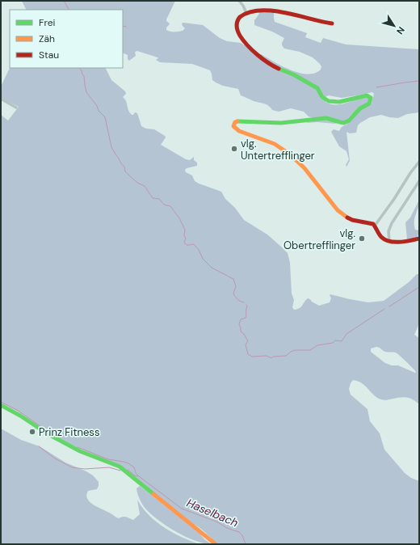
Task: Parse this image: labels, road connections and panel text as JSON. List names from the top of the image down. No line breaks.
{"water":["Haselbach"],"places":["vlg. Untertrefflinger","vlg. Obertrefflinger","Prinz Fitness"],"legend":["Frei","Zäh","Stau"],"north":"bottom right"}
